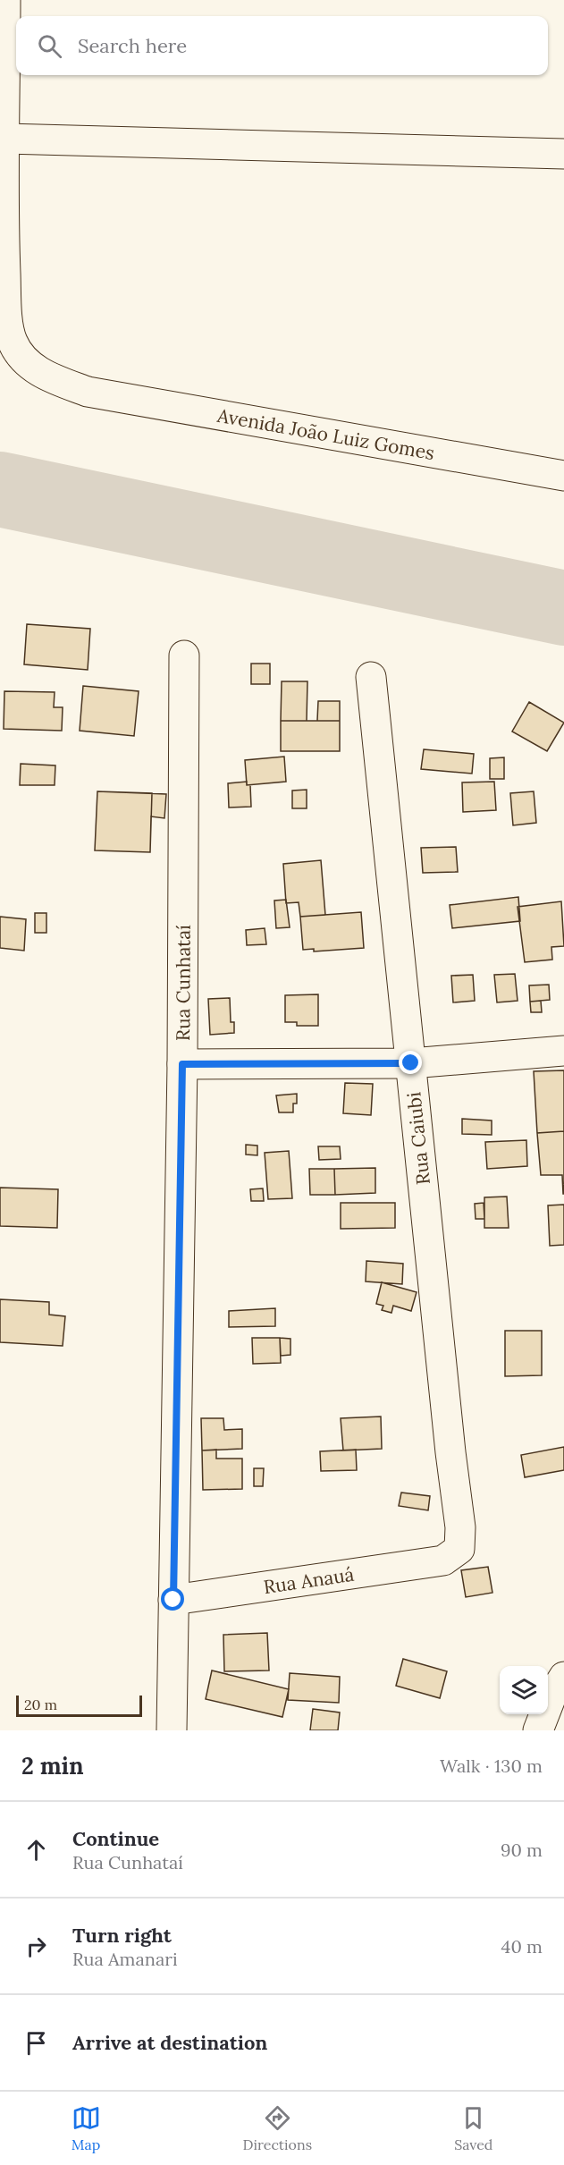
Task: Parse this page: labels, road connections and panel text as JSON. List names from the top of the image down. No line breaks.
{"streets":{"street":["Avenida João Luiz Gomes","Rua Cunhataí","Rua Caiubi","Rua Anauá"]},"crossings":[["Rua Cunhataí","Rua Anauá"],["Rua Caiubi","Rua Anauá"]],"scale_bar":"20 m","page":{"search":"Search here","scale":"20 m","heading":["2 min","Walk · 130 m"],"list":[["Continue","Rua Cunhataí","90 m"],["Turn right","Rua Amanari","40 m"],"Arrive at destination"],"nav":["Map","Directions","Saved"]}}
